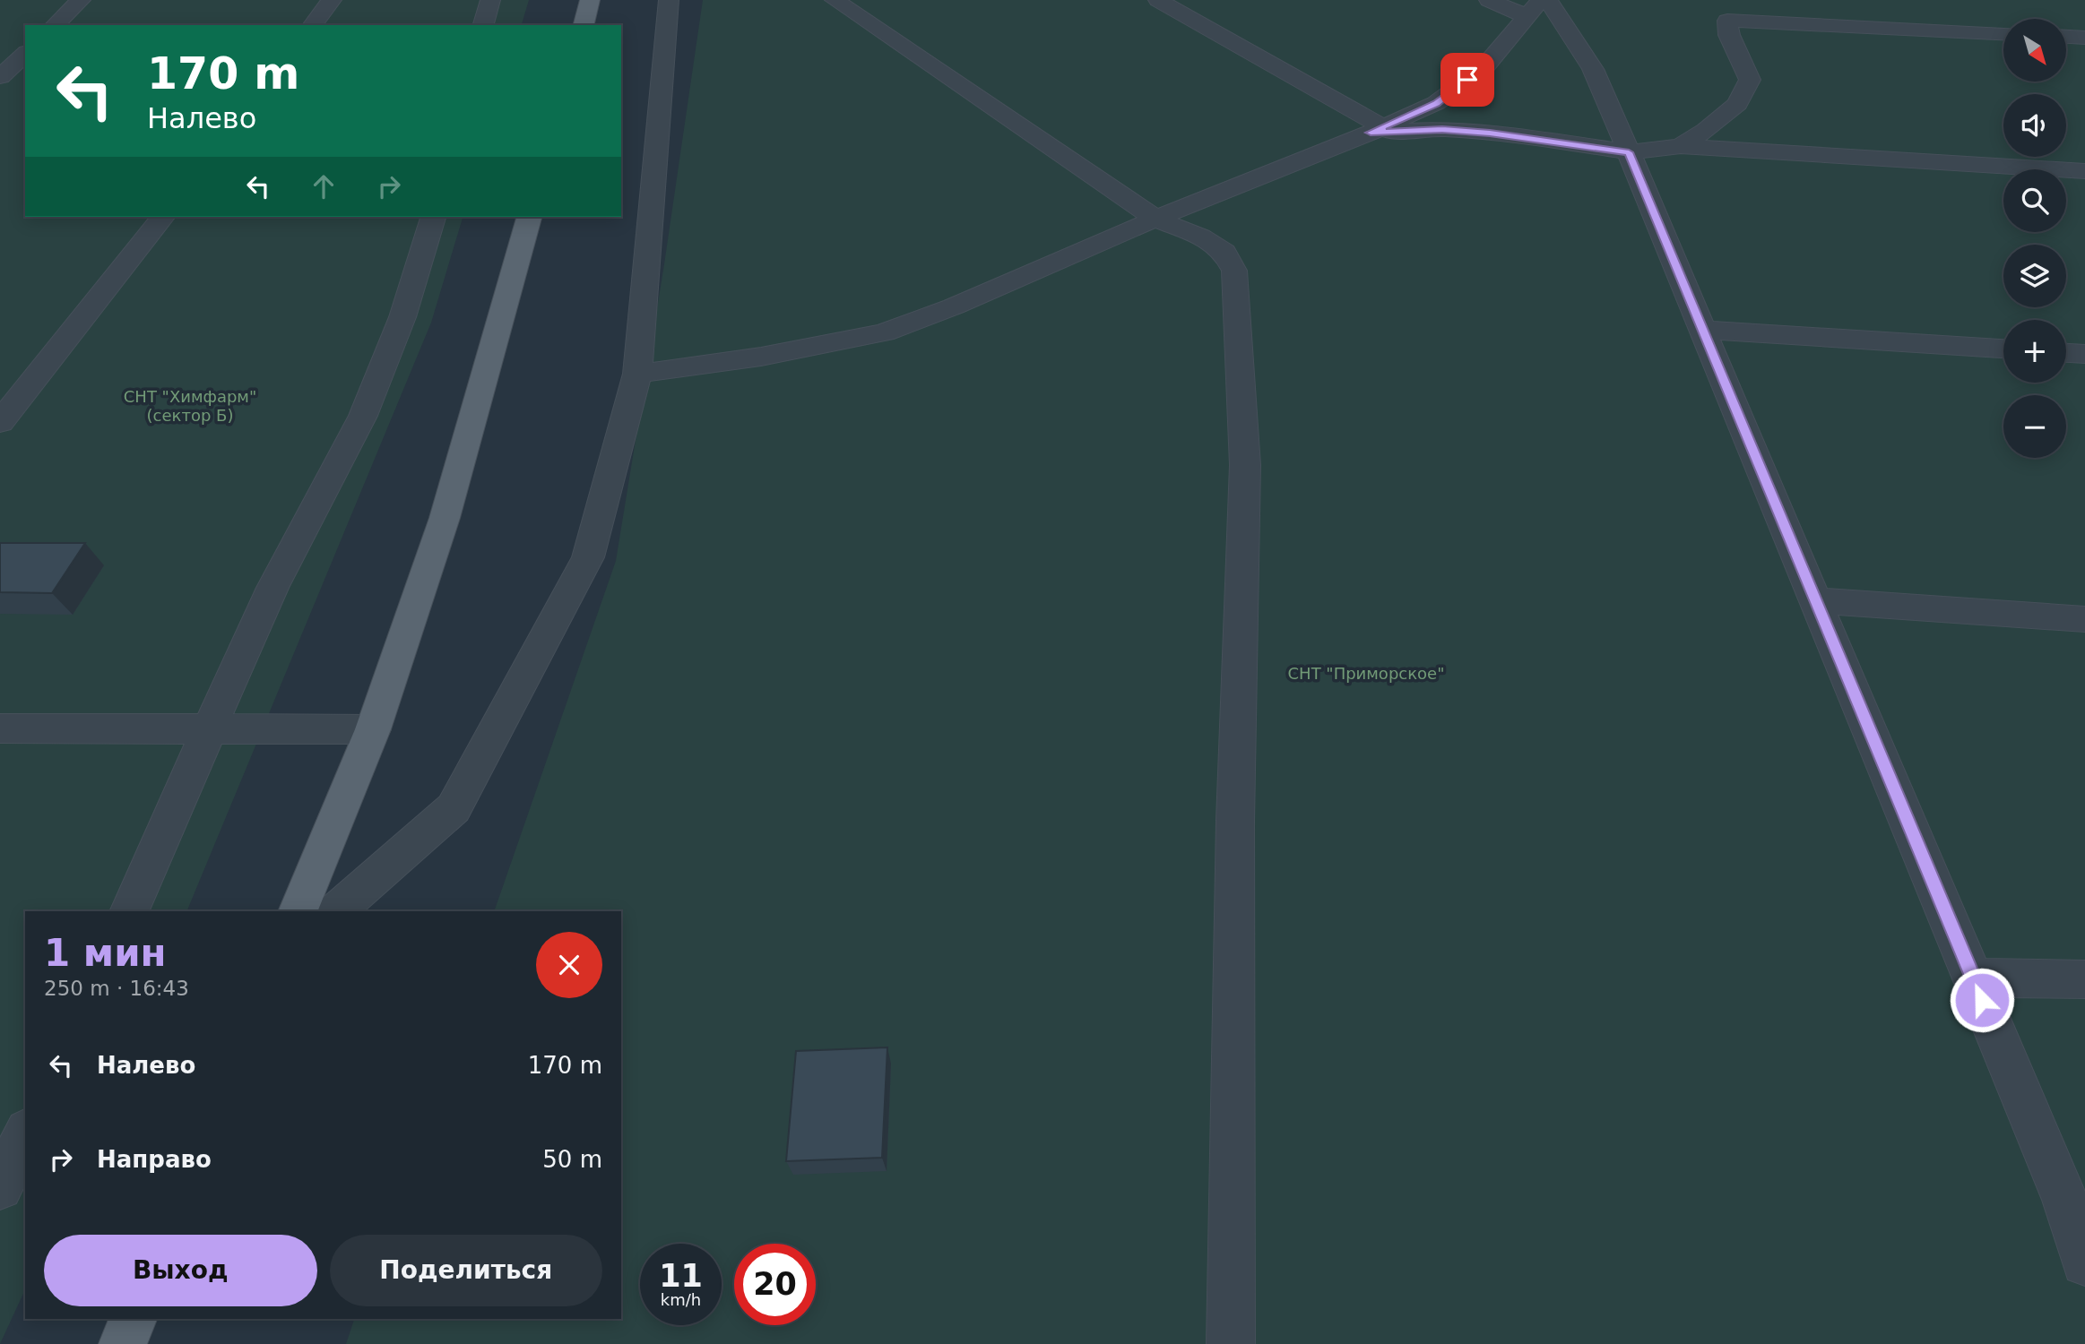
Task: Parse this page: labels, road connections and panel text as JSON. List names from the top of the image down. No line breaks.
{"parks":["СНТ \"Химфарм\" (сектор Б)","СНТ \"Приморское\""],"north":"bottom right","page":{"map_buttons":["+","−"],"turn":["170 m","Налево"],"heading":["1 мин","250 m · 16:43"],"list":[{"name":"Налево","value":"170 m"},{"name":"Направо","value":"50 m"}],"buttons":["Выход","Поделиться"],"speed":"11 km/h","limit":"20"}}
